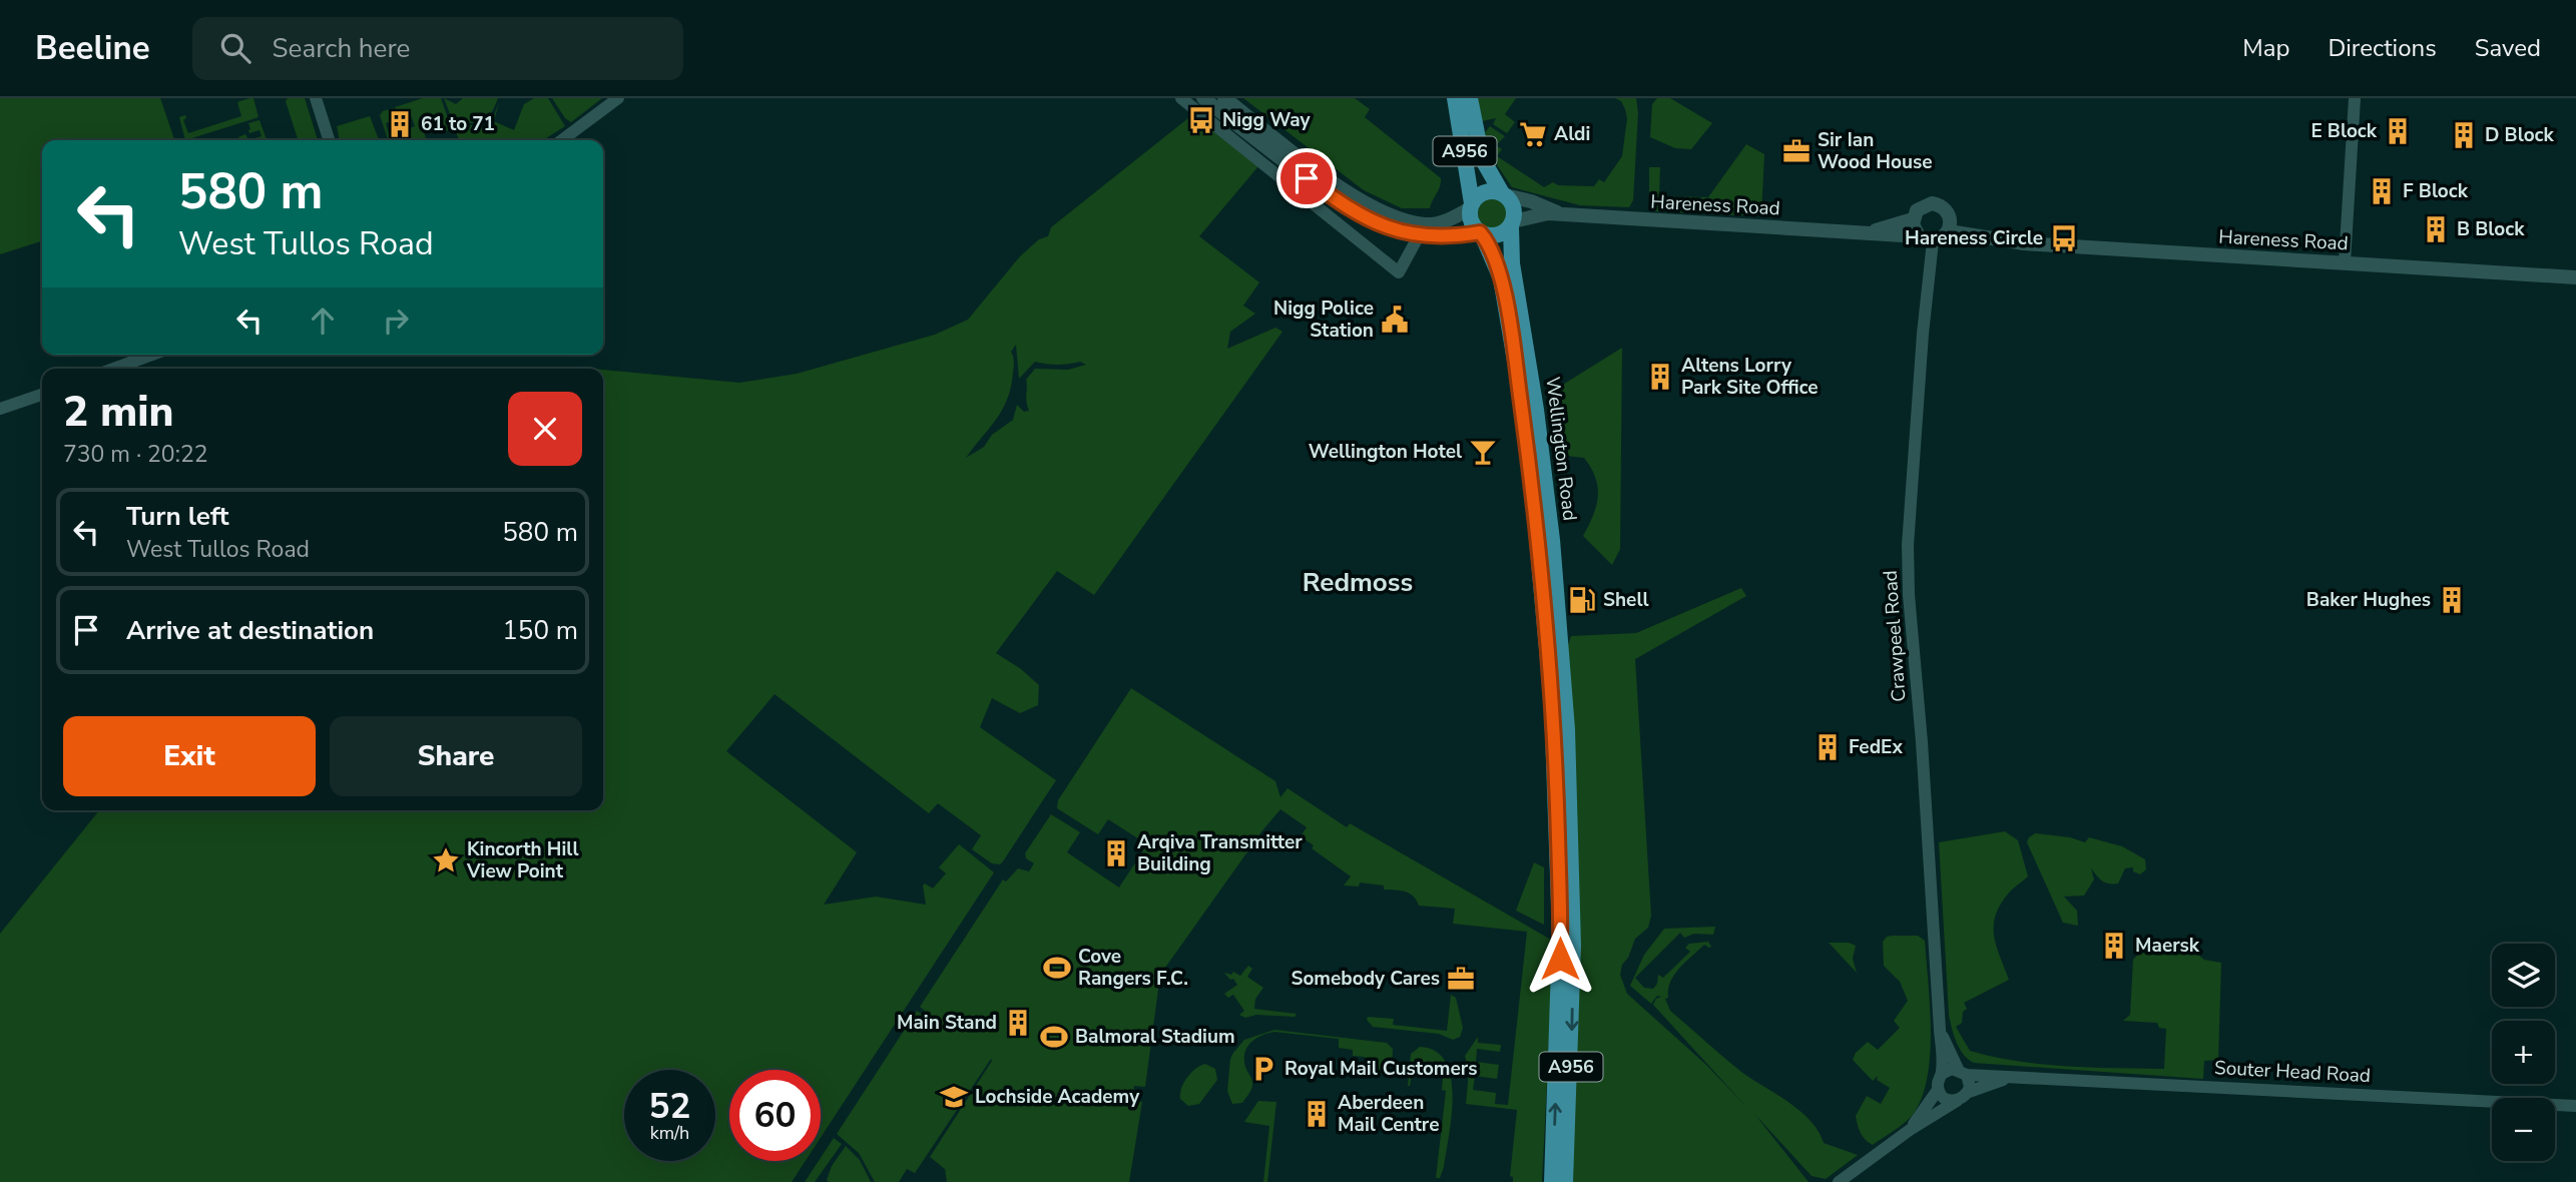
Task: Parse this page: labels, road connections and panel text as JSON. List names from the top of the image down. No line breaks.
{"streets":{"main road":["A956","Hareness Road","Wellington Road"],"street":["Crawpeel Road","Souter Head Road"]},"crossings":[["A956","Hareness Road"],["A956","Wellington Road"],["Hareness Road","Wellington Road"],["Hareness Road","Crawpeel Road"],["Crawpeel Road","Souter Head Road"]],"districts":["Redmoss"],"places":{"bus stop":["Nigg Way","Hareness Circle"],"building":["61 to 71","E Block","D Block","F Block","B Block","Altens Lorry Park Site Office","Baker Hughes","FedEx","Arqiva Transmitter Building","Maersk","Main Stand","Aberdeen Mail Centre"],"supermarket":["Aldi"],"office":["Sir Ian Wood House","Somebody Cares"],"public building":["Nigg Police Station"],"bar":["Wellington Hotel"],"fuel station":["Shell"],"place":["Kincorth Hill View Point"],"sports":["Cove Rangers F.C.","Balmoral Stadium"],"parking":["Royal Mail Customers"],"school or university":["Lochside Academy"]},"page":{"header":"Beeline","search":"Search here","nav":["Map","Directions","Saved"],"turn":["580 m","West Tullos Road"],"heading":["2 min","730 m · 20:22"],"list":[{"name":"Turn left","note":"West Tullos Road","value":"580 m"},{"name":"Arrive at destination","value":"150 m"}],"buttons":["Exit","Share"],"map_buttons":["+","−"],"speed":"52 km/h","limit":"60"}}
